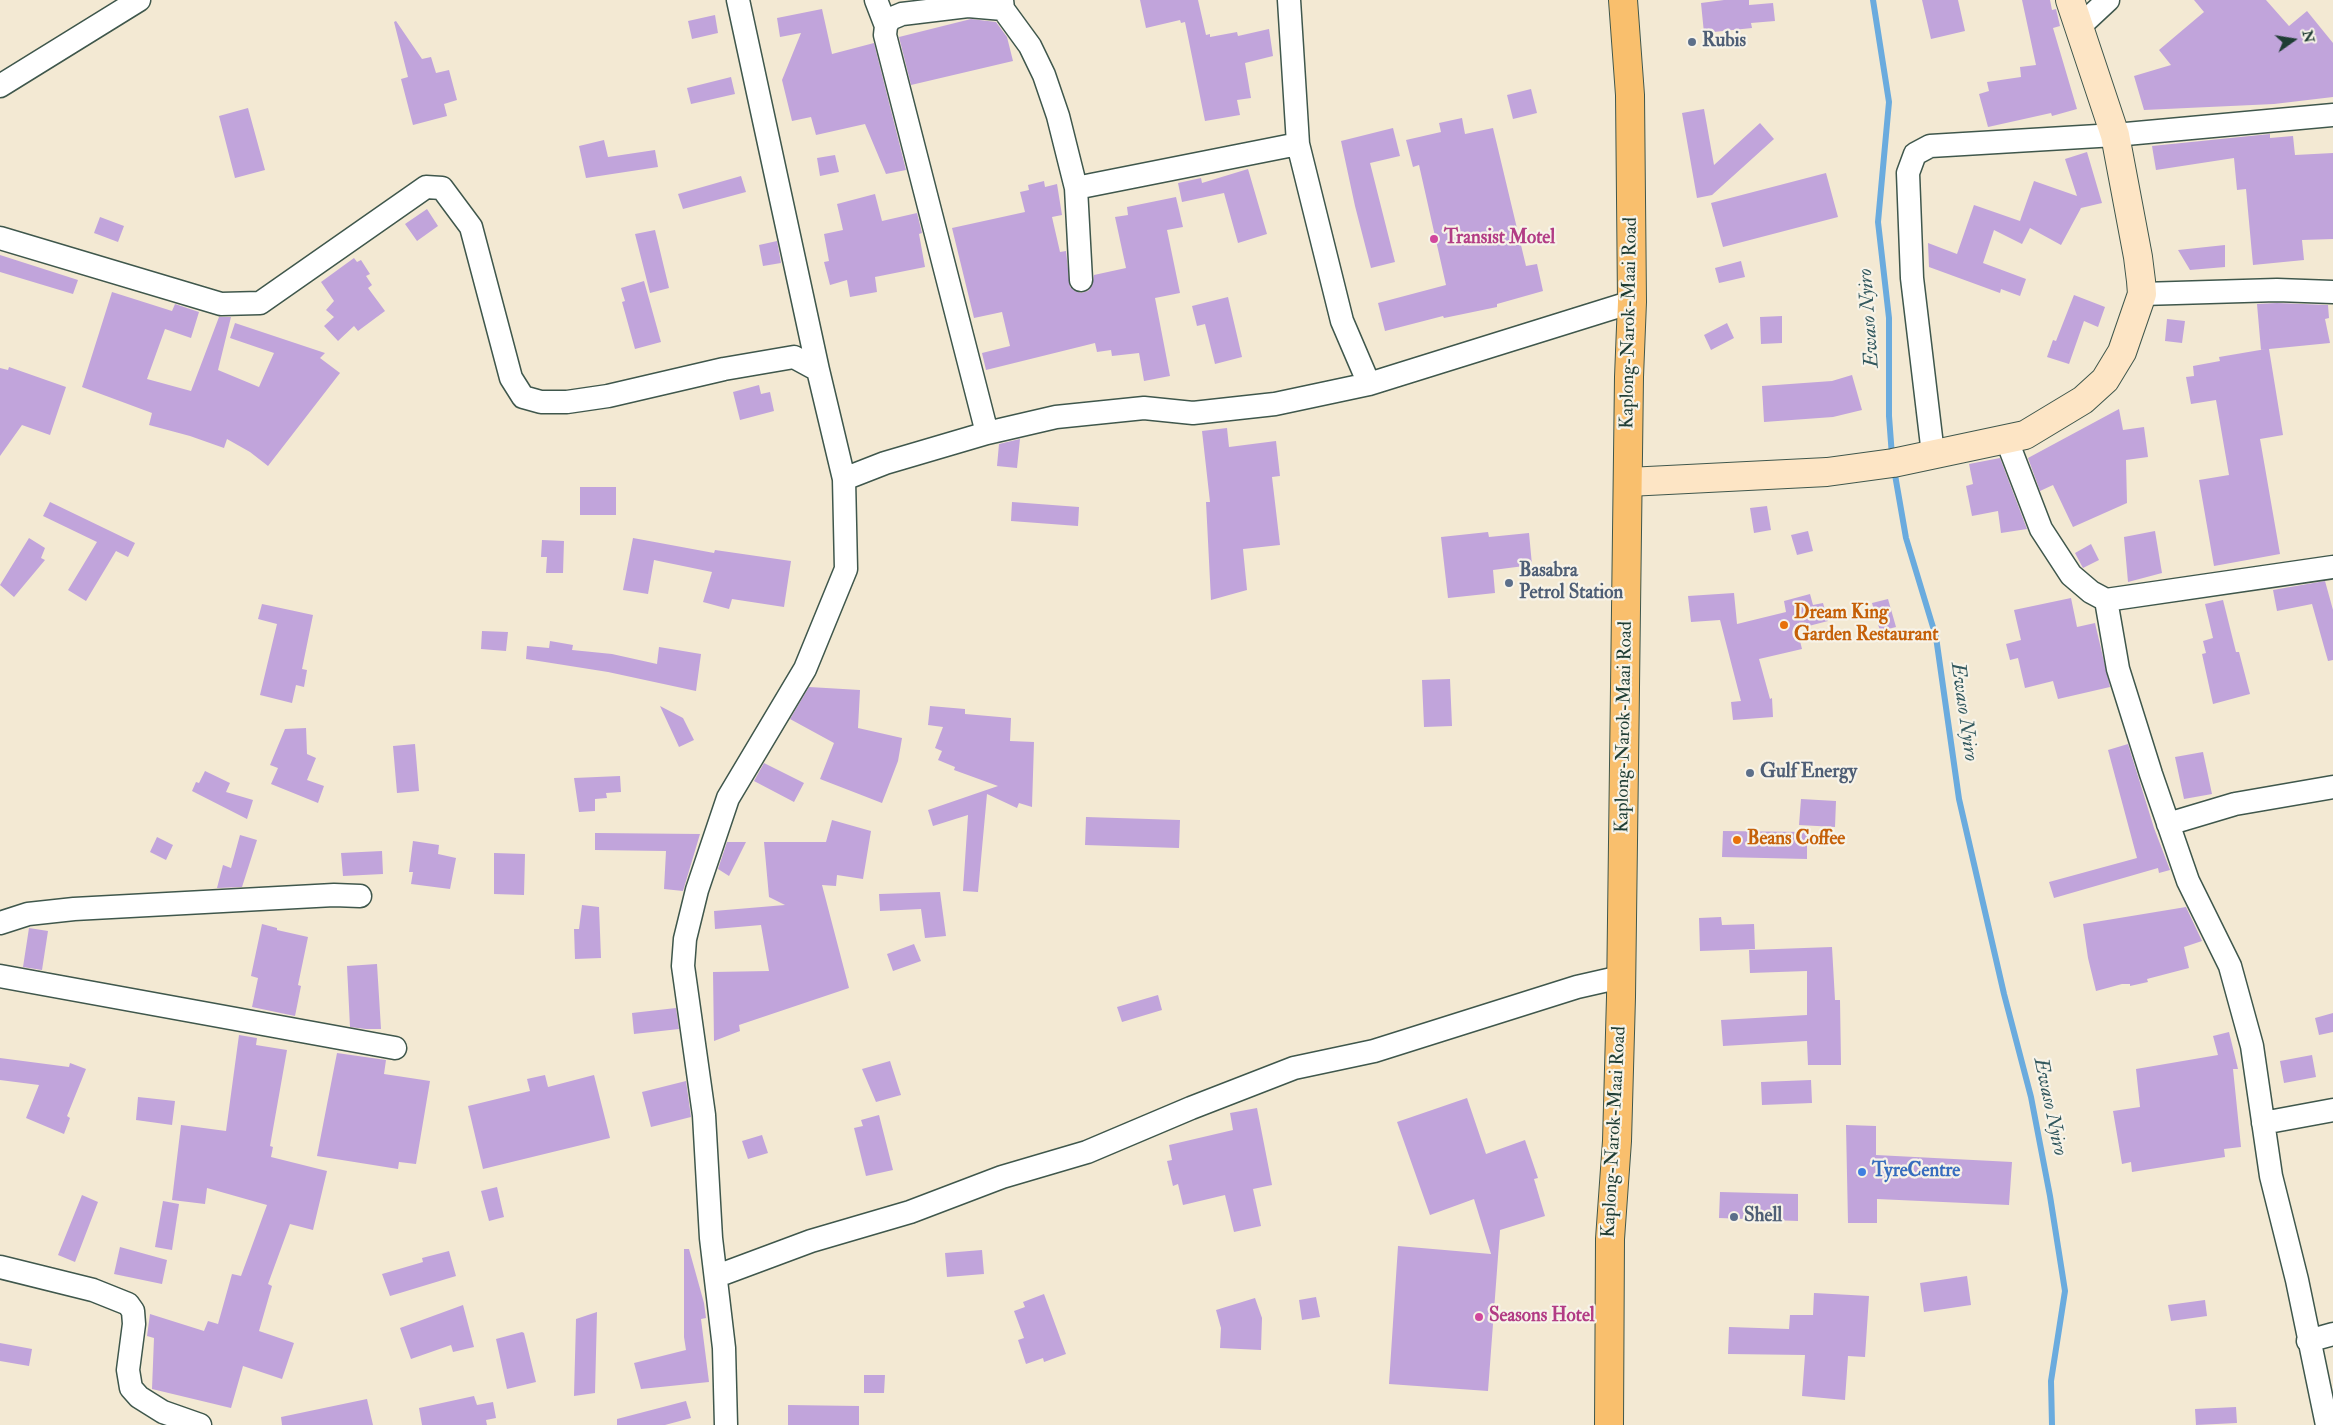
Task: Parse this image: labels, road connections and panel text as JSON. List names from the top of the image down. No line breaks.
{"streets":{"highway":["Kaplong-Narok-Maai Road"]},"water":["Ewaso Nyiro"],"places":["Rubis","Transist Motel","Basabra Petrol Station","Dream King Garden Restaurant","Gulf Energy","Beans Coffee","TyreCentre","Shell","Seasons Hotel"],"north":"right"}
